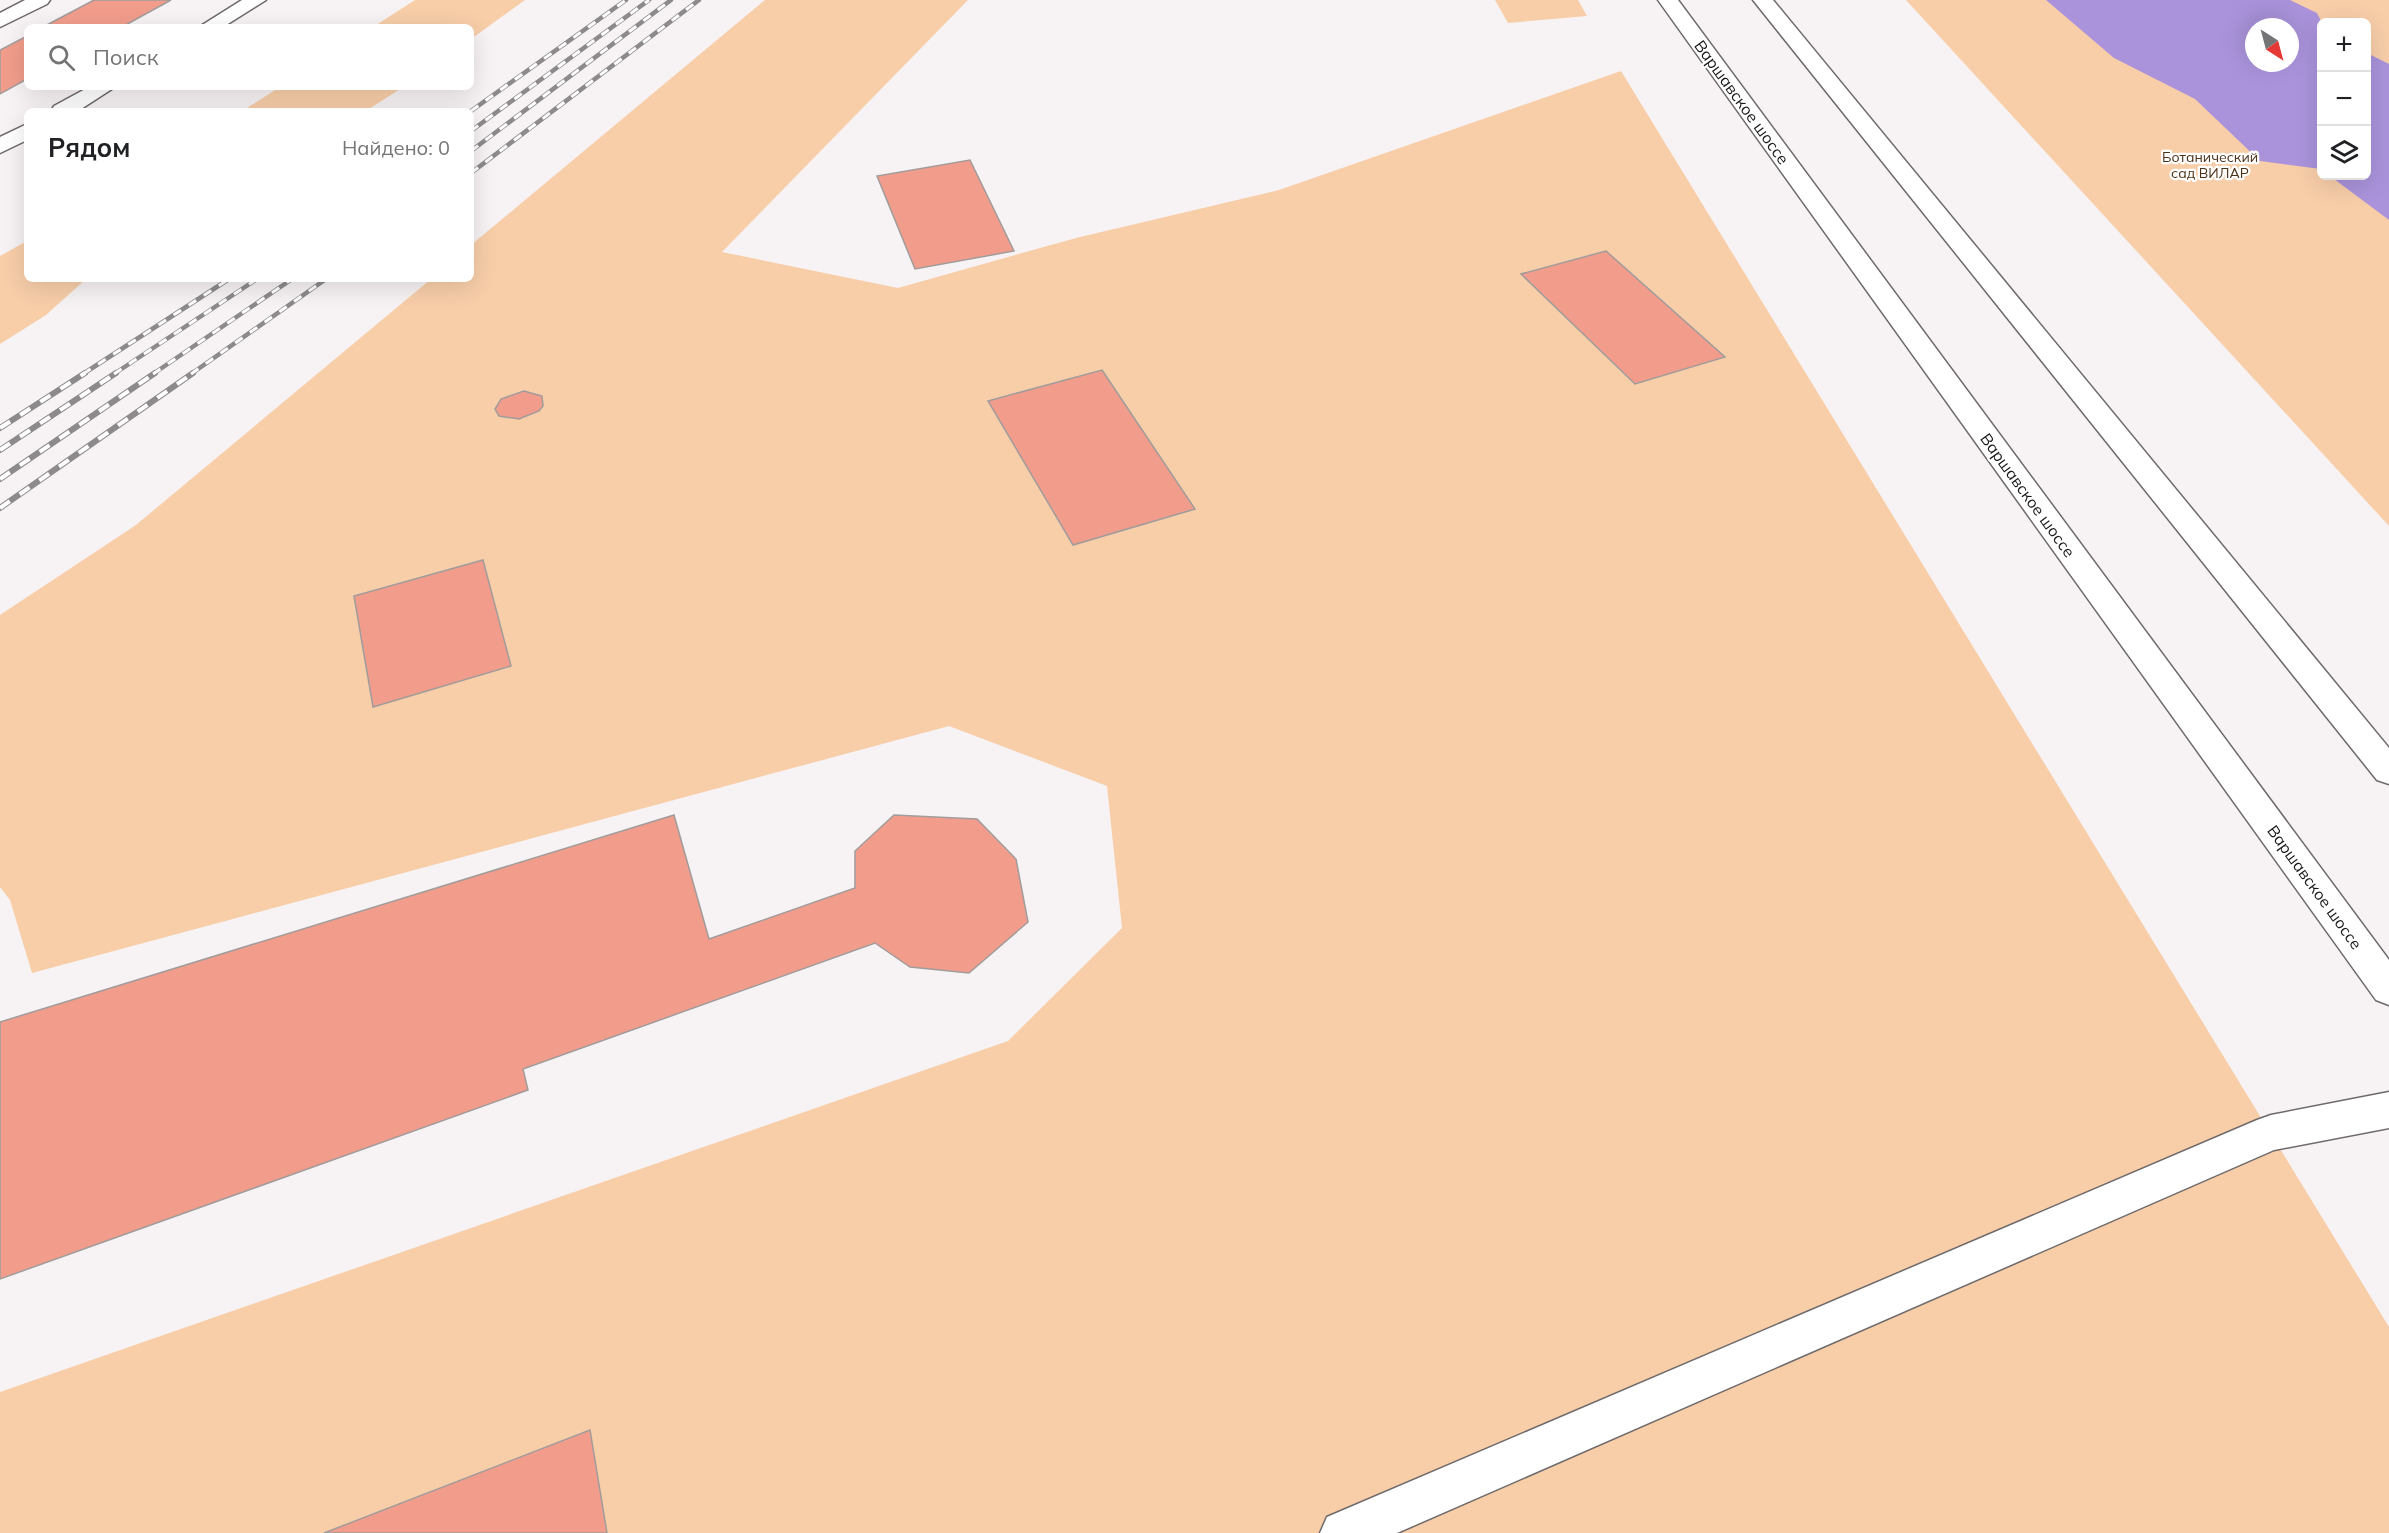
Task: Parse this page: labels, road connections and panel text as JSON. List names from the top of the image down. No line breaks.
{"streets":{"main road":["Варшавское шоссе"]},"parks":["Ботанический сад ВИЛАР"],"north":"bottom right","page":{"map_buttons":["+","−"],"search":"Поиск","heading":["Рядом","Найдено: 0"]}}
